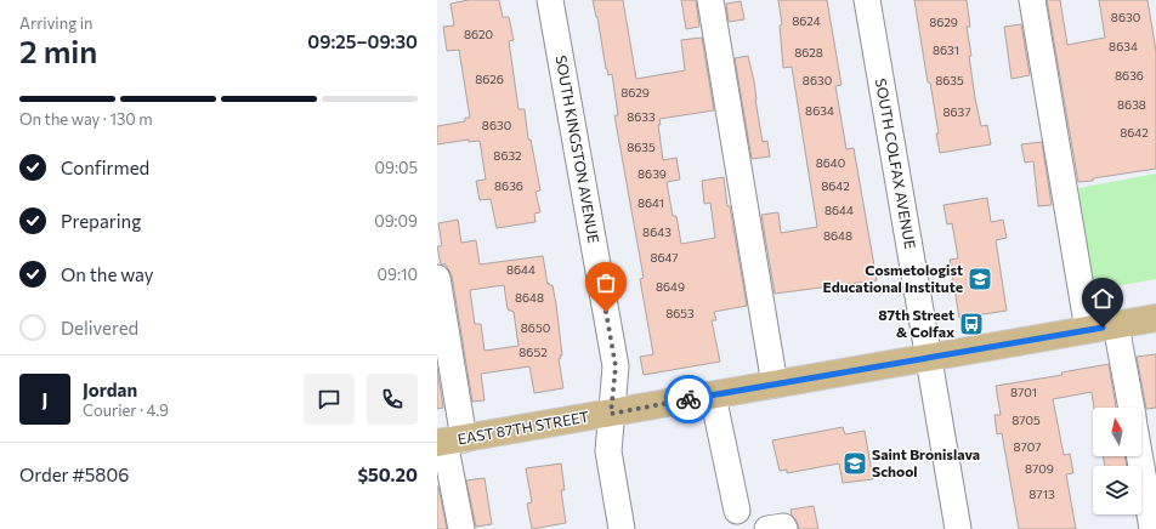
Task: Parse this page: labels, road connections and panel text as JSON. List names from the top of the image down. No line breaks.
{"streets":{"main road":["EAST 87TH STREET"],"street":["SOUTH KINGSTON AVENUE","SOUTH COLFAX AVENUE"]},"crossings":[["SOUTH KINGSTON AVENUE","EAST 87TH STREET"],["SOUTH COLFAX AVENUE","EAST 87TH STREET"]],"places":{"school or university":["Cosmetologist Educational Institute","Saint Bronislava School"],"bus stop":["87th Street & Colfax"]},"house_numbers":["8630","8624","8629","8620","8634","8631","8628","8636","8626","8630","8635","8629","8638","8634","8637","8633","8630","8642","8635","8632","8640","8639","8636","8642","8641","8644","8643","8648","8647","8644","8649","8648","8653","8650","8652","8701","8705","8707","8709","8713"],"north":"top","page":{"heading":["2 min","Arriving in","09:25–09:30"],"panel":["Jordan","Courier · 4.9","Order #5806","$50.20"],"bar":"On the way · 130 m","list":[["Confirmed","09:05"],["Preparing","09:09"],["On the way","09:10"],"Delivered"],"round":"J"}}
